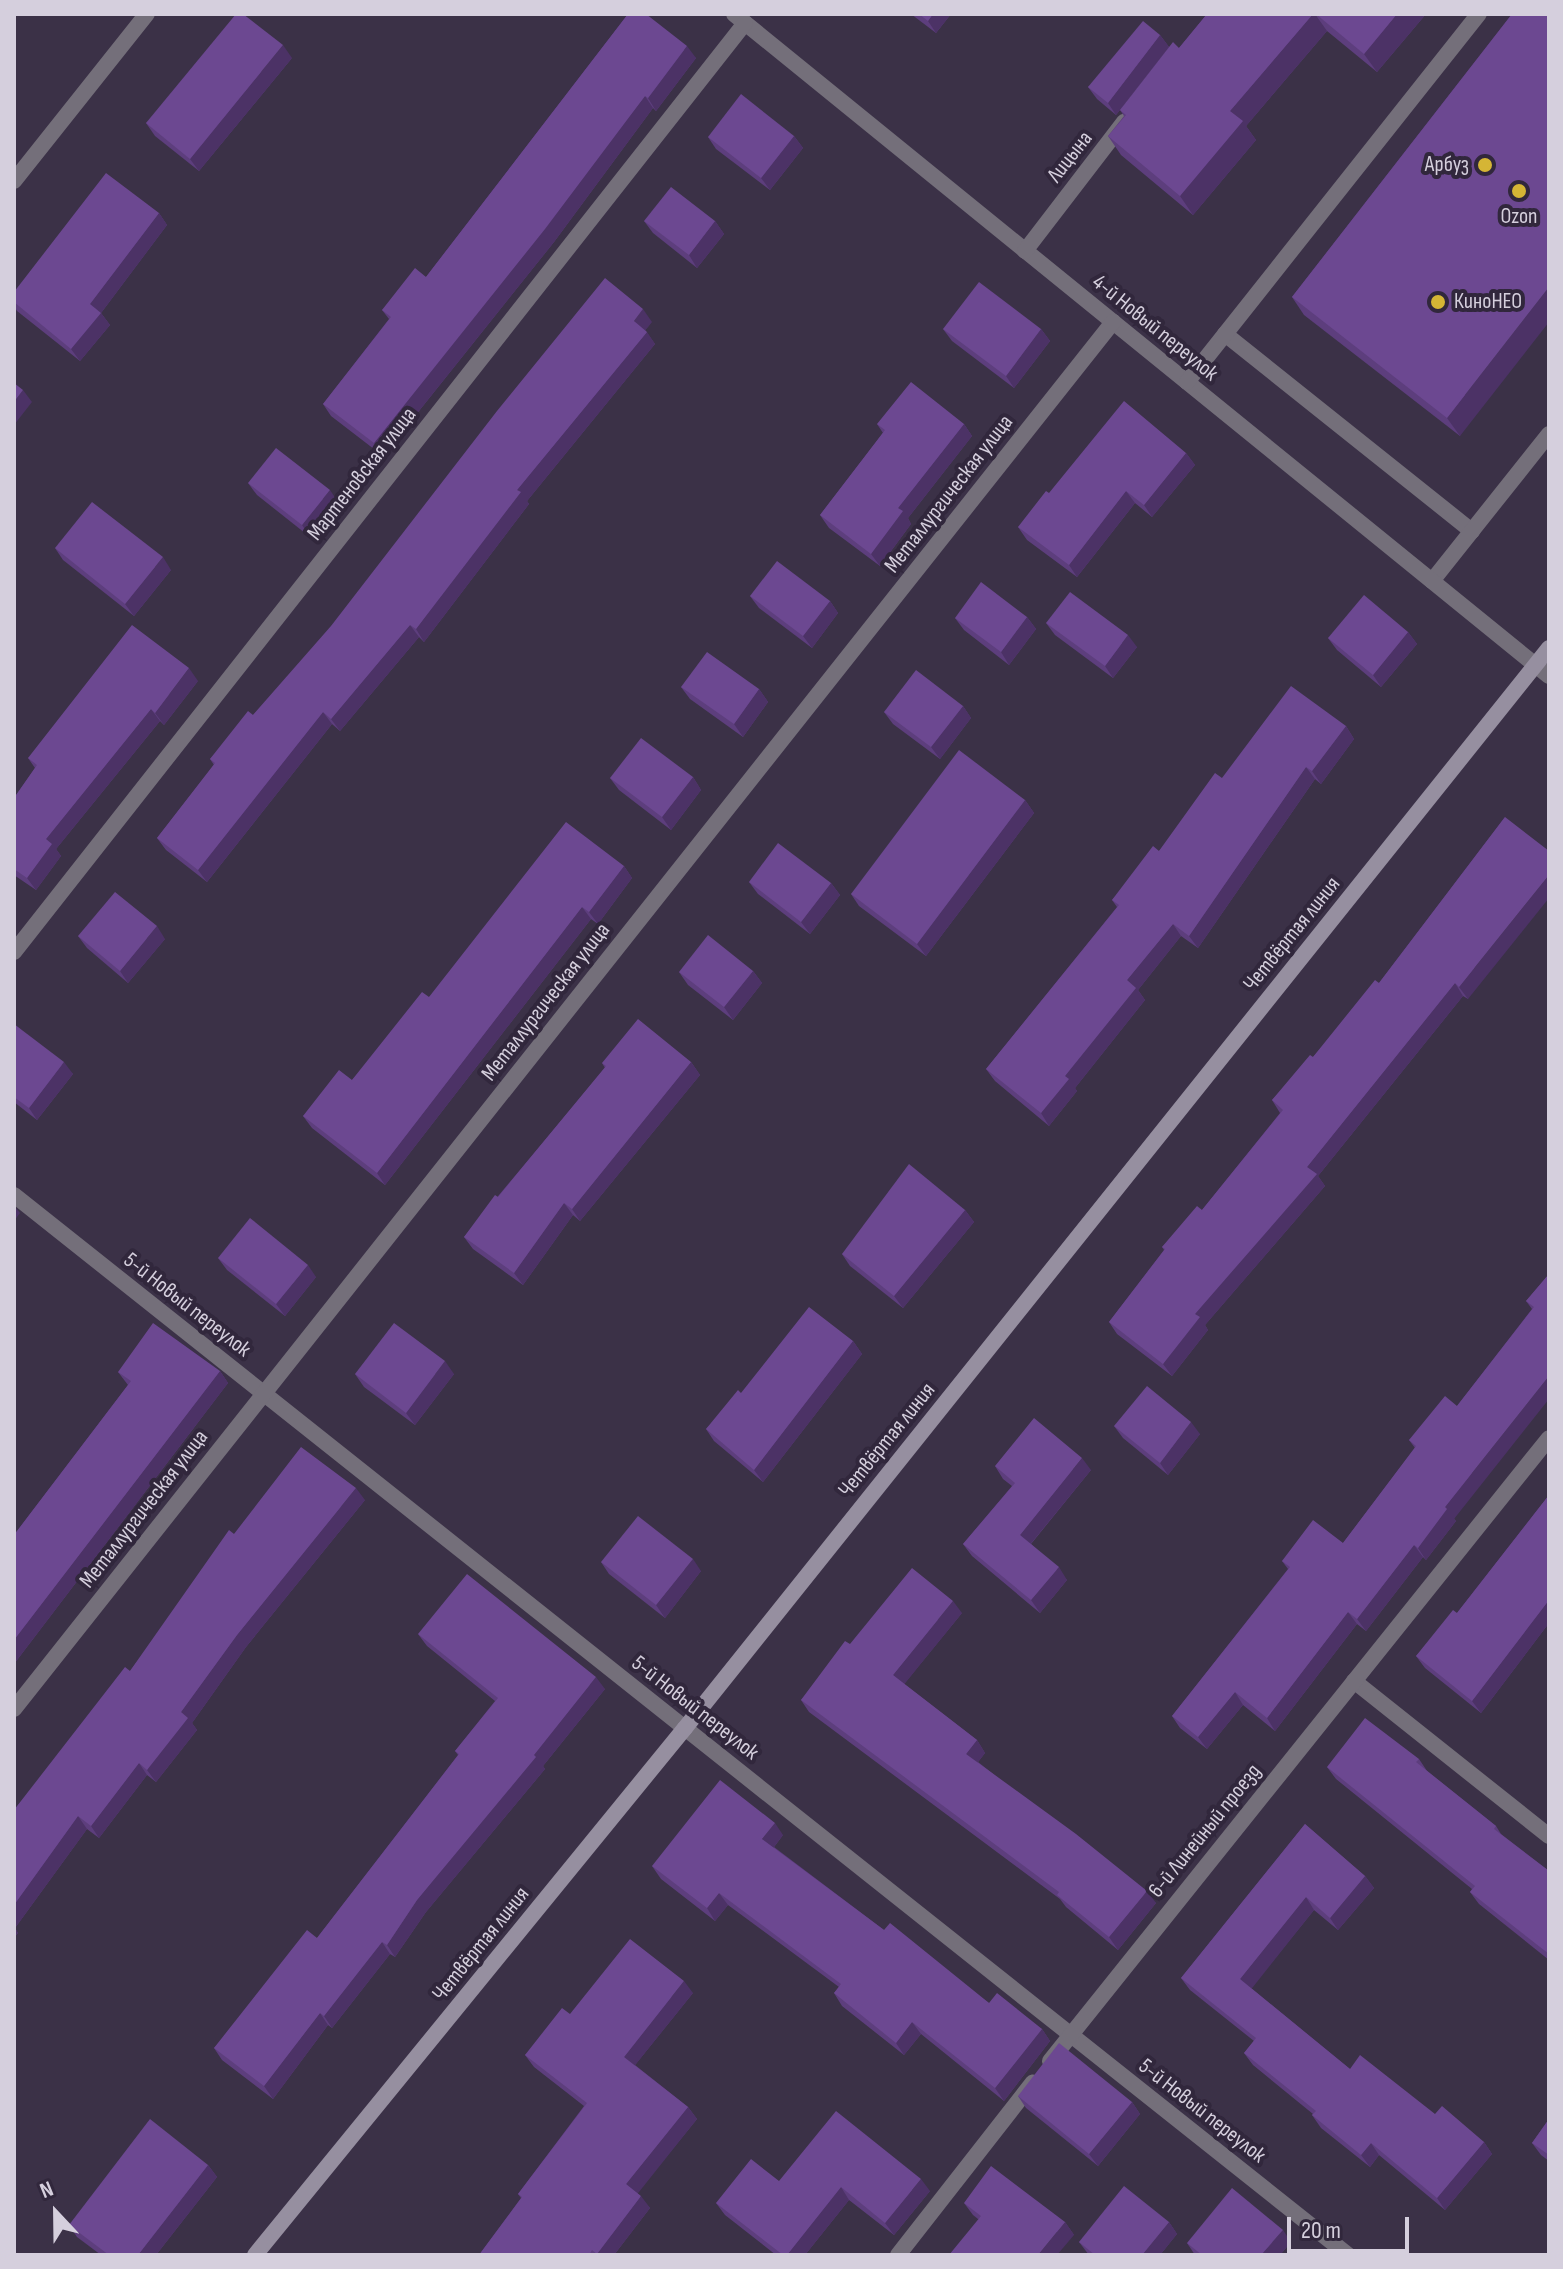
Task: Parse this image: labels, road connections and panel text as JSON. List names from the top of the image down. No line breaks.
{"streets":{"street":["Лицына","4-й Новый переулок","Мартеновская улица","Металлургическая улица","Четвёртая линия","5-й Новый переулок","6-й Линейный проезд"]},"crossings":[["Лицына","4-й Новый переулок"],["4-й Новый переулок","Мартеновская улица"],["4-й Новый переулок","Металлургическая улица"],["4-й Новый переулок","Четвёртая линия"],["Металлургическая улица","5-й Новый переулок"],["Четвёртая линия","5-й Новый переулок"],["5-й Новый переулок","6-й Линейный проезд"]],"places":["Арбуз","Ozon","КиноНЕО"],"scale_bar":"20 m","north":"top"}
